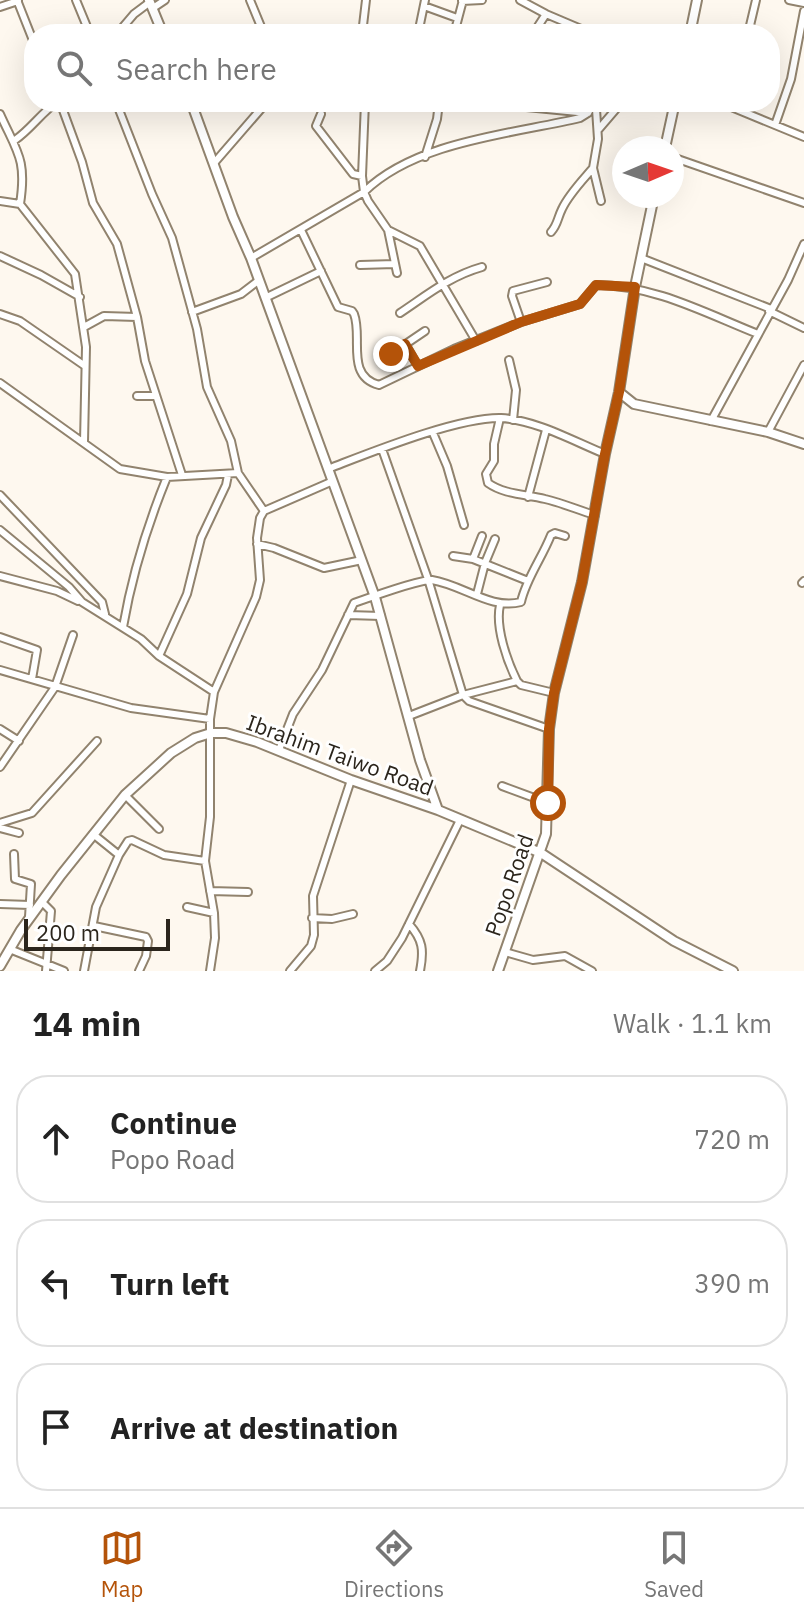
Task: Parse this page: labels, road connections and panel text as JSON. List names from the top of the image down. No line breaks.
{"streets":{"main road":["Ibrahim Taiwo Road","Popo Road"]},"crossings":[["Ibrahim Taiwo Road","Popo Road"]],"scale_bar":"200 m","north":"right","page":{"search":"Search here","scale":"200 m","heading":["14 min","Walk · 1.1 km"],"list":[["Continue","Popo Road","720 m"],["Turn left","390 m"],"Arrive at destination"],"nav":["Map","Directions","Saved"]}}
